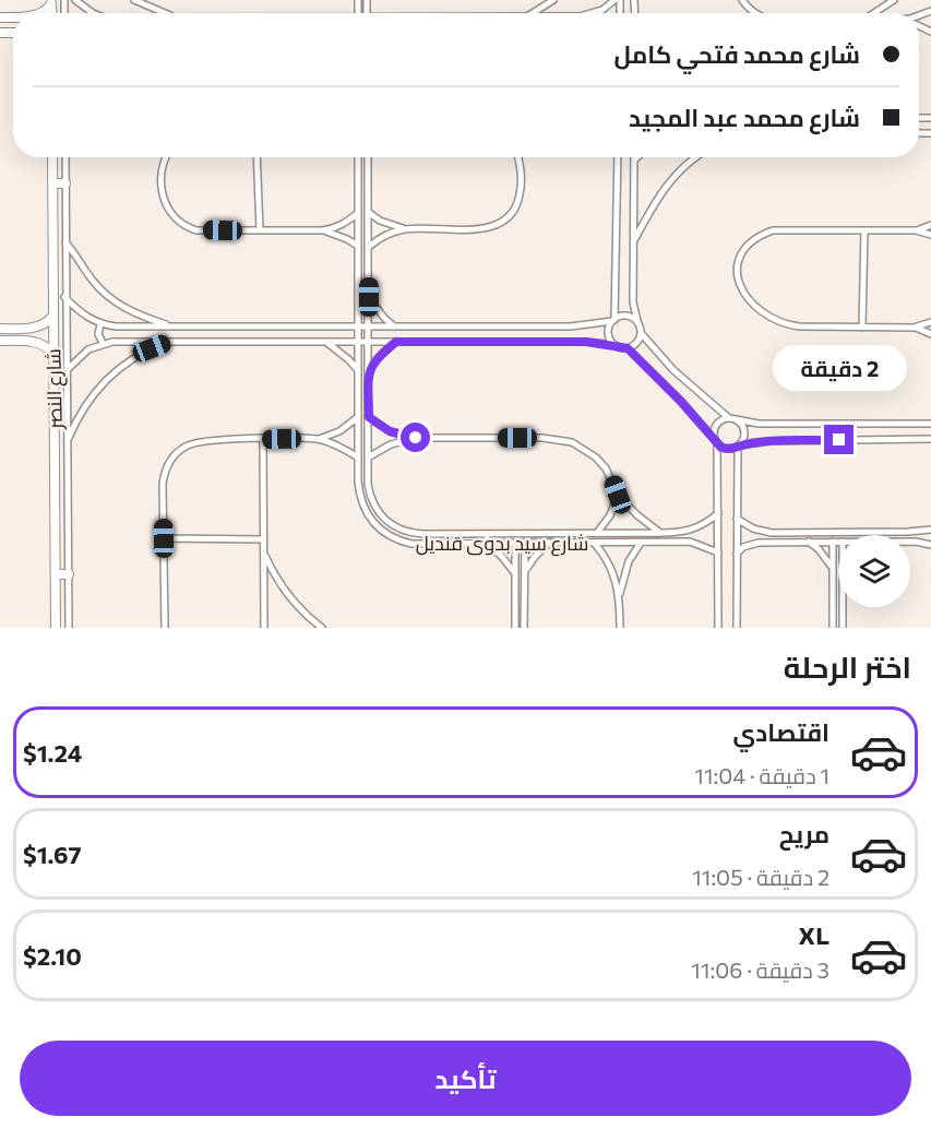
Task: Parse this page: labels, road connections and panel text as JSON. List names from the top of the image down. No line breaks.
{"streets":{"street":["شارع النصر","شارع سيد بدوى قنديل"]},"page":{"banner":["شارع محمد فتحي كامل","شارع محمد عبد المجيد"],"bubble":"2 دقيقة","heading":"اختر الرحلة","list":[{"name":"اقتصادي","note":"1 دقيقة · 11:04","value":"$1.24"},{"name":"مريح","note":"2 دقيقة · 11:05","value":"$1.67"},{"name":"XL","note":"3 دقيقة · 11:06","value":"$2.10"}],"buttons":"تأكيد"}}
